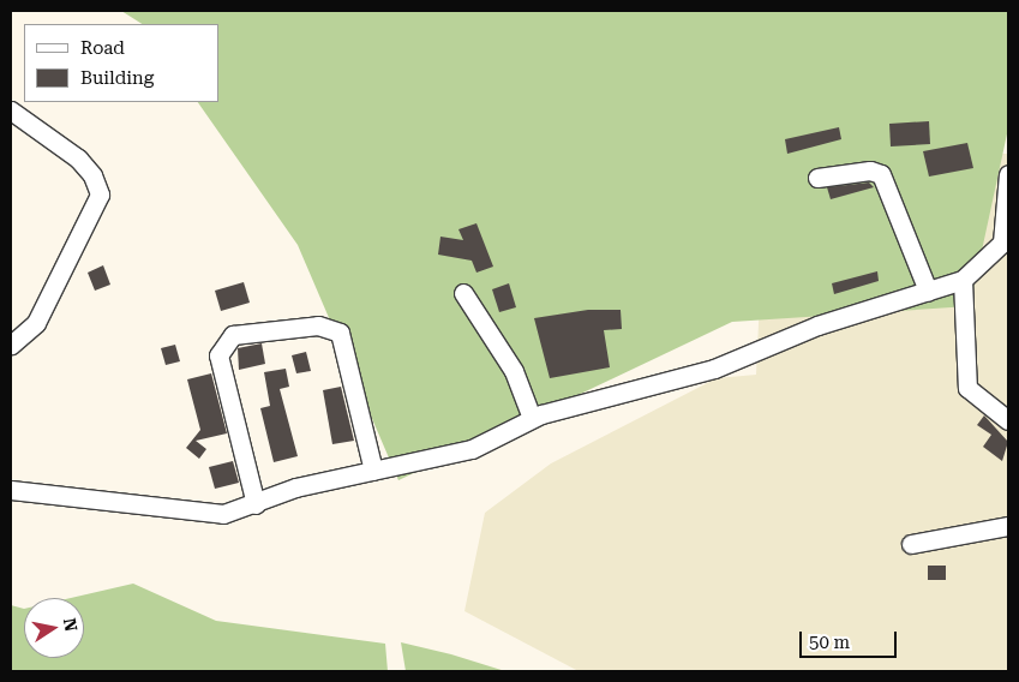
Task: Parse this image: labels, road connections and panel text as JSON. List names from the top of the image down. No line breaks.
{"legend":["Road","Building"],"scale_bar":"50 m","north":"right"}
